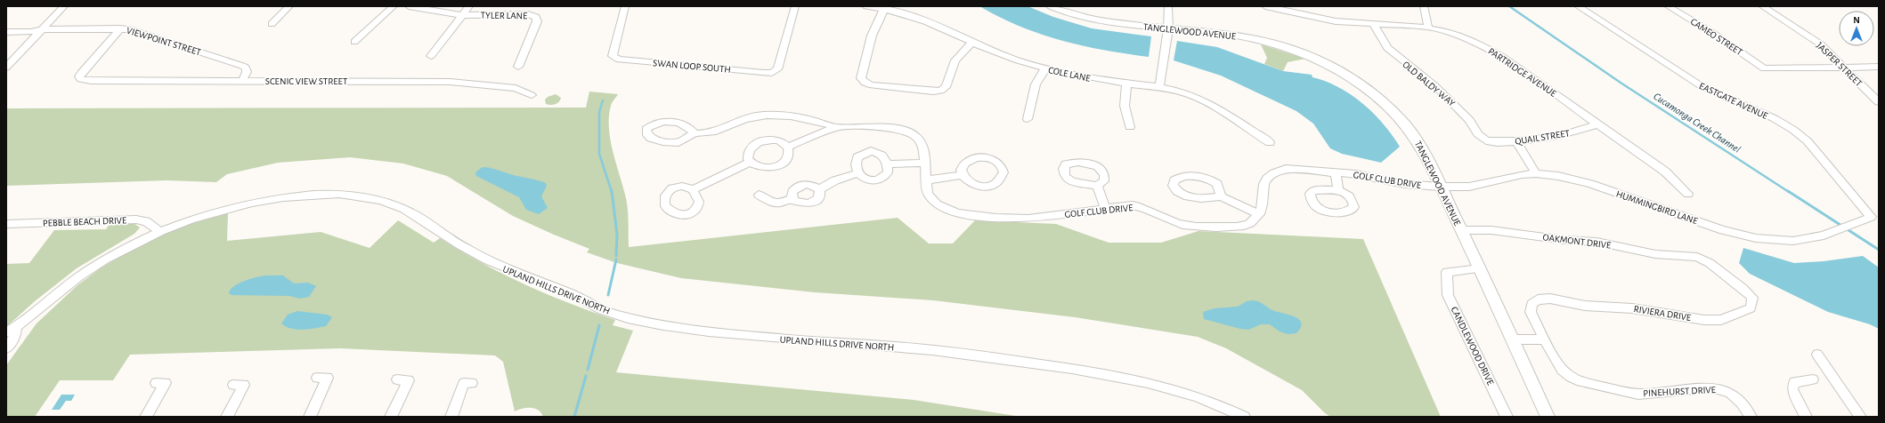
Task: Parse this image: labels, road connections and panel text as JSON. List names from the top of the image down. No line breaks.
{"streets":{"street":["TYLER LANE","TANGLEWOOD AVENUE","CAMEO STREET","VIEWPOINT STREET","JASPER STREET","SWAN LOOP SOUTH","PARTRIDGE AVENUE","COLE LANE","SCENIC VIEW STREET","OLD BALDY WAY","EASTGATE AVENUE","QUAIL STREET","GOLF CLUB DRIVE","HUMMINGBIRD LANE","PEBBLE BEACH DRIVE","OAKMONT DRIVE","UPLAND HILLS DRIVE NORTH","RIVIERA DRIVE","CANDLEWOOD DRIVE","PINEHURST DRIVE"]},"crossings":[["TANGLEWOOD AVENUE","GOLF CLUB DRIVE"],["TANGLEWOOD AVENUE","HUMMINGBIRD LANE"],["TANGLEWOOD AVENUE","OAKMONT DRIVE"],["TANGLEWOOD AVENUE","CANDLEWOOD DRIVE"],["CAMEO STREET","JASPER STREET"],["VIEWPOINT STREET","SCENIC VIEW STREET"],["PARTRIDGE AVENUE","OLD BALDY WAY"],["PARTRIDGE AVENUE","QUAIL STREET"],["OLD BALDY WAY","QUAIL STREET"],["EASTGATE AVENUE","HUMMINGBIRD LANE"],["GOLF CLUB DRIVE","HUMMINGBIRD LANE"],["PEBBLE BEACH DRIVE","UPLAND HILLS DRIVE NORTH"],["OAKMONT DRIVE","RIVIERA DRIVE"],["RIVIERA DRIVE","PINEHURST DRIVE"]],"water":["Cucamonga Creek Channel"],"north":"top"}
